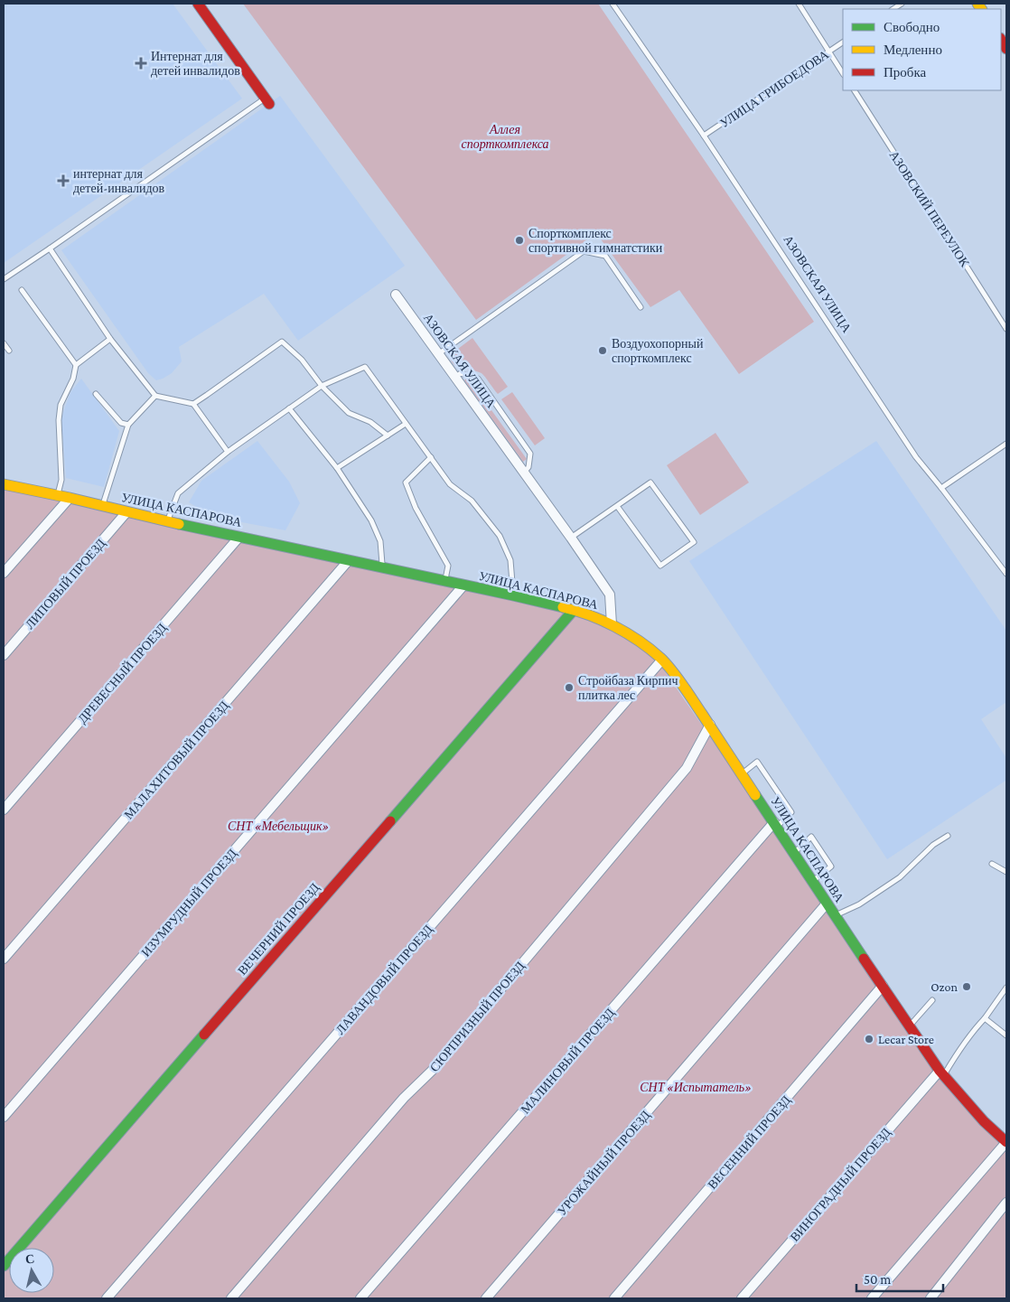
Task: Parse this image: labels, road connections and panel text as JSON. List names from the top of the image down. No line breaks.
{"streets":{"main road":["УЛИЦА КАСПАРОВА","ВЕЧЕРНИЙ ПРОЕЗД"],"street":["АЗОВСКАЯ УЛИЦА","ЛИПОВЫЙ ПРОЕЗД","ДРЕВЕСНЫЙ ПРОЕЗД","МАЛАХИТОВЫЙ ПРОЕЗД","ИЗУМРУДНЫЙ ПРОЕЗД","ЛАВАНДОВЫЙ ПРОЕЗД","СЮРПРИЗНЫЙ ПРОЕЗД","МАЛИНОВЫЙ ПРОЕЗД","ВЕСЕННИЙ ПРОЕЗД","УРОЖАЙНЫЙ ПРОЕЗД","ВИНОГРАДНЫЙ ПРОЕЗД"],"lane":["УЛИЦА ГРИБОЕДОВА","АЗОВСКИЙ ПЕРЕУЛОК"]},"crossings":[["УЛИЦА ГРИБОЕДОВА","АЗОВСКАЯ УЛИЦА"],["АЗОВСКАЯ УЛИЦА","УЛИЦА КАСПАРОВА"],["УЛИЦА КАСПАРОВА","ЛИПОВЫЙ ПРОЕЗД"],["УЛИЦА КАСПАРОВА","ДРЕВЕСНЫЙ ПРОЕЗД"],["УЛИЦА КАСПАРОВА","МАЛАХИТОВЫЙ ПРОЕЗД"],["УЛИЦА КАСПАРОВА","ИЗУМРУДНЫЙ ПРОЕЗД"],["УЛИЦА КАСПАРОВА","ВЕЧЕРНИЙ ПРОЕЗД"],["УЛИЦА КАСПАРОВА","ЛАВАНДОВЫЙ ПРОЕЗД"],["УЛИЦА КАСПАРОВА","СЮРПРИЗНЫЙ ПРОЕЗД"],["УЛИЦА КАСПАРОВА","МАЛИНОВЫЙ ПРОЕЗД"],["УЛИЦА КАСПАРОВА","ВЕСЕННИЙ ПРОЕЗД"],["УЛИЦА КАСПАРОВА","УРОЖАЙНЫЙ ПРОЕЗД"],["УЛИЦА КАСПАРОВА","ВИНОГРАДНЫЙ ПРОЕЗД"]],"parks":["Аллея спорткомплекса","СНТ «Мебельщик»","СНТ «Испытатель»"],"places":{"health":["Интернат для детей инвалидов","интернат для детей-инвалидов"],"other":["Спорткомплекс спортивной гимнатстики","Воздуохопорный спорткомплекс","Стройбаза Кирпич плитка лес","Ozon","Lecar Store"]},"legend":["Свободно","Медленно","Пробка"],"scale_bar":"50 m","north":"top"}
